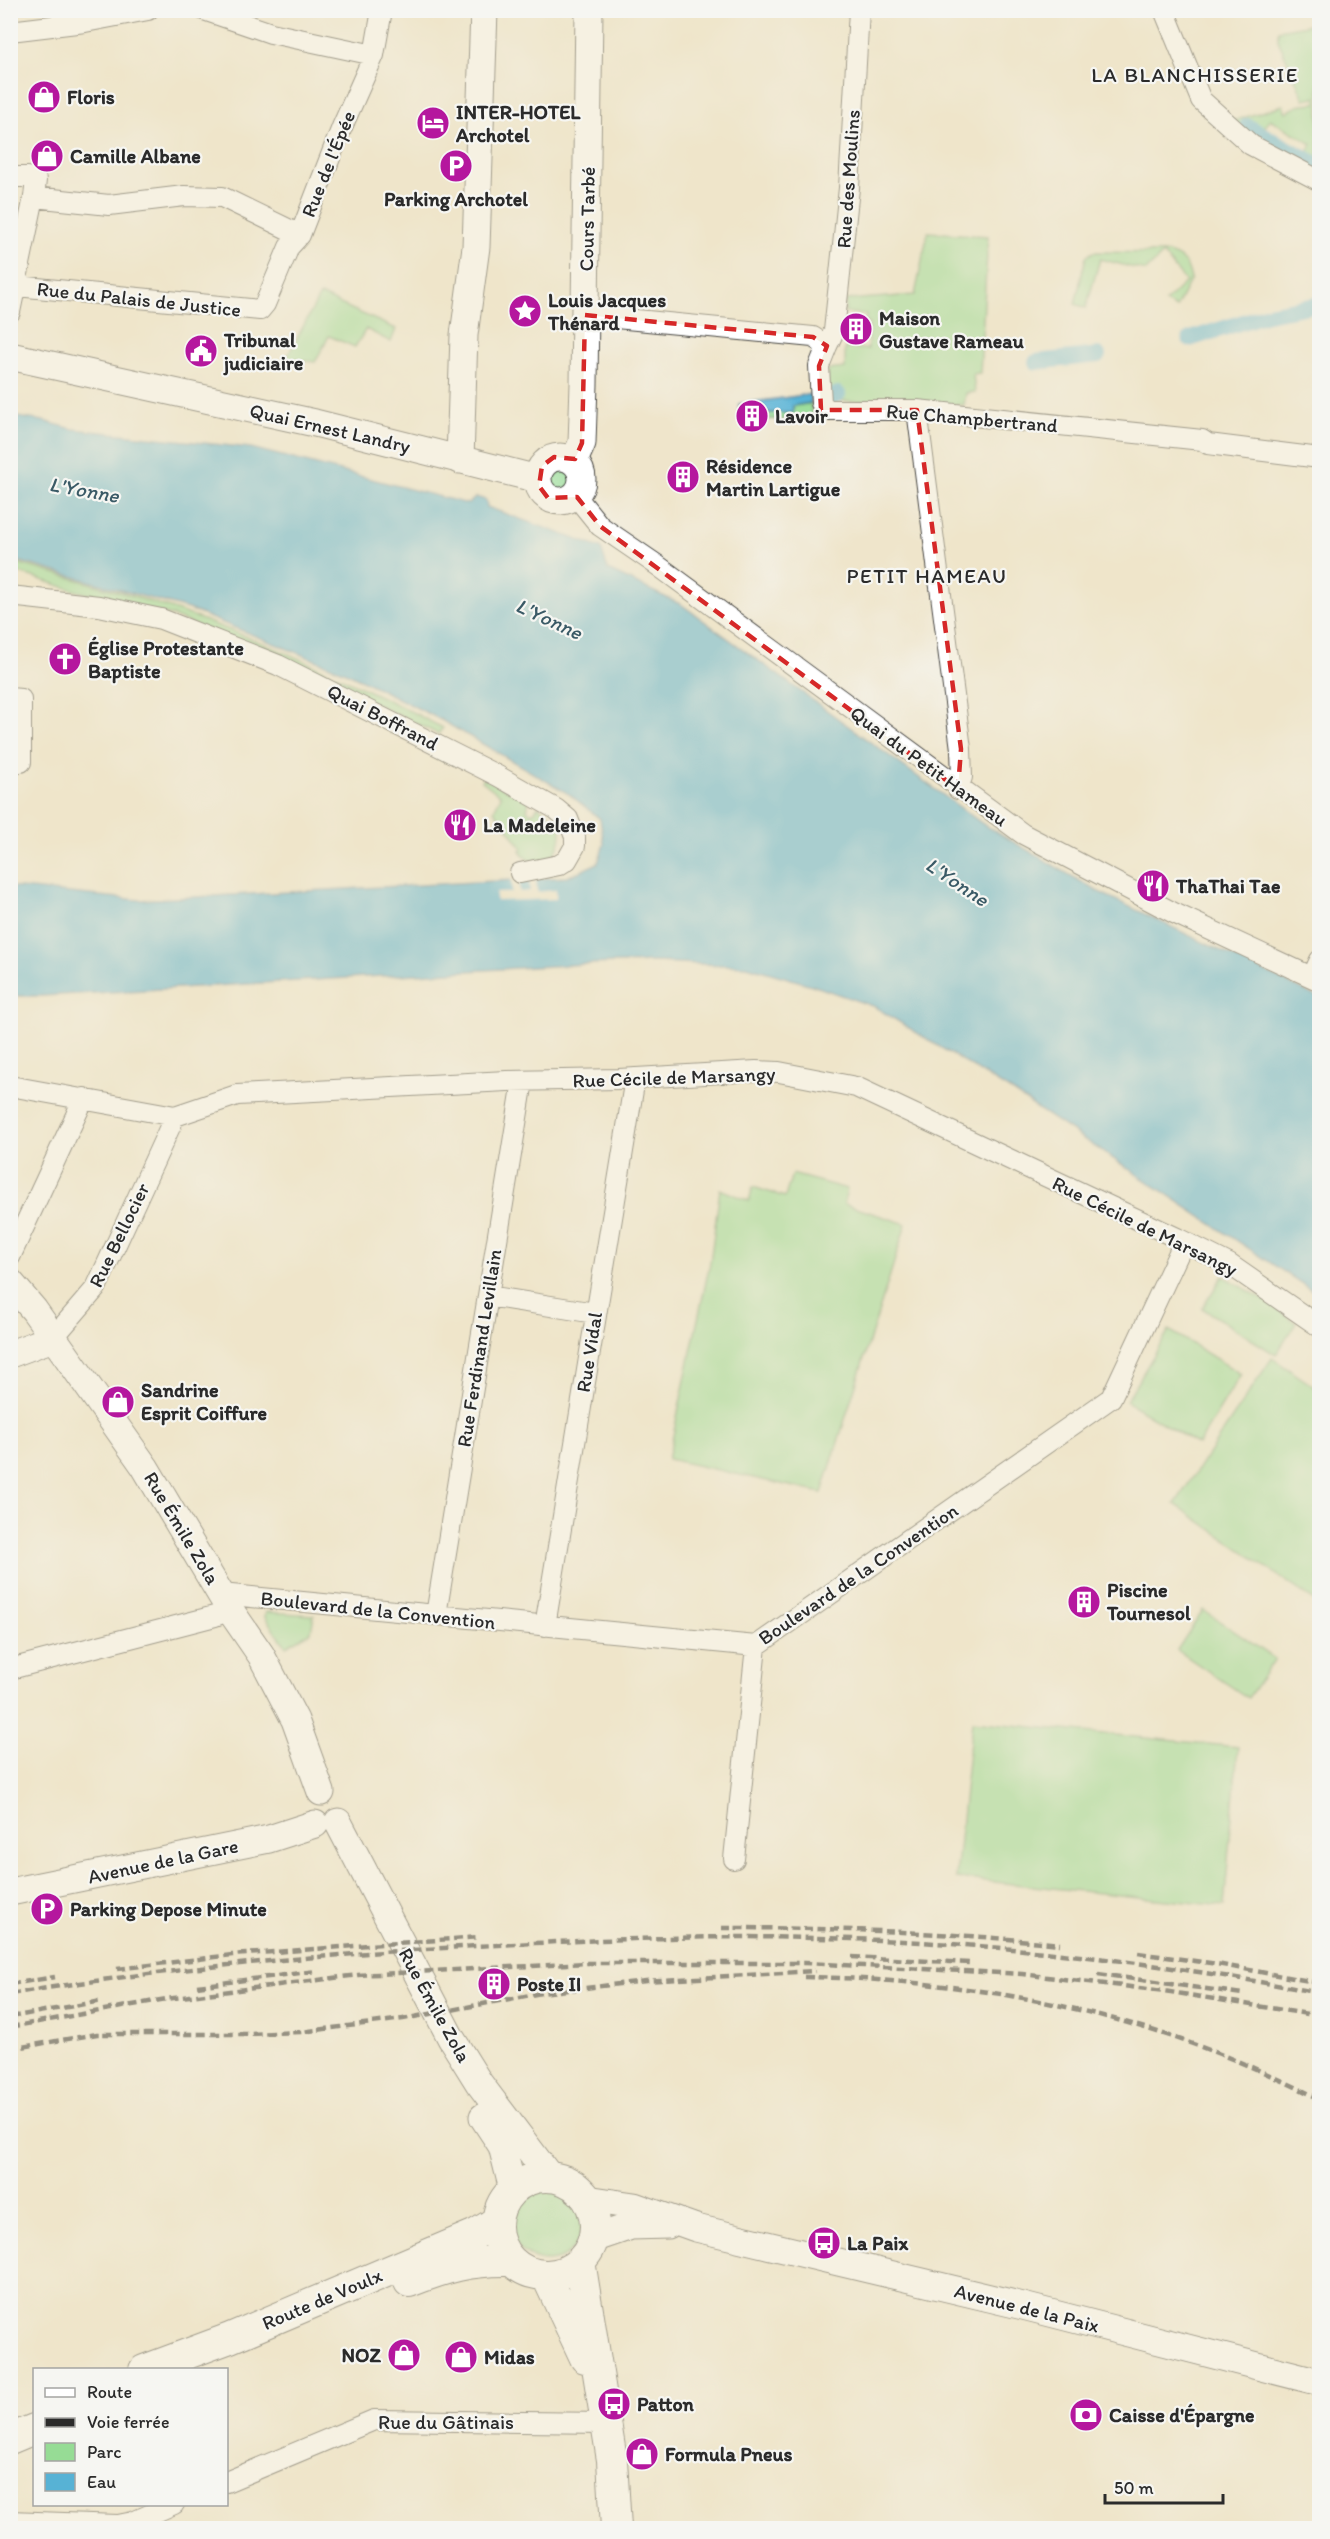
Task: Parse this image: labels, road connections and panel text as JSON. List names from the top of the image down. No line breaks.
{"streets":{"main road":["Cours Tarbé","Quai Ernest Landry","Rue Bellocier","Rue Émile Zola","Avenue de la Gare","Route de Voulx","Avenue de la Paix"],"street":["Rue de l'Épée","Rue des Moulins","Rue du Palais de Justice","Rue Champbertrand","Quai Boffrand","Quai du Petit Hameau","Rue Cécile de Marsangy","Rue Ferdinand Levillain","Rue Vidal","Boulevard de la Convention","Rue du Gâtinais"]},"crossings":[["Rue de l'Épée","Rue du Palais de Justice"],["Rue des Moulins","Rue Champbertrand"],["Cours Tarbé","Quai Ernest Landry"],["Cours Tarbé","Quai du Petit Hameau"],["Quai Ernest Landry","Quai du Petit Hameau"],["Rue Cécile de Marsangy","Rue Bellocier"],["Rue Cécile de Marsangy","Rue Ferdinand Levillain"],["Rue Cécile de Marsangy","Rue Vidal"],["Rue Cécile de Marsangy","Boulevard de la Convention"],["Rue Bellocier","Rue Émile Zola"],["Rue Ferdinand Levillain","Boulevard de la Convention"],["Rue Vidal","Boulevard de la Convention"],["Rue Émile Zola","Boulevard de la Convention"],["Rue Émile Zola","Avenue de la Gare"],["Rue Émile Zola","Route de Voulx"]],"districts":["LA BLANCHISSERIE","PETIT HAMEAU"],"water":["L'Yonne"],"places":{"shop":["Floris","Camille Albane","Sandrine Esprit Coiffure","NOZ","Midas","Formula Pneus"],"hotel":["INTER-HOTEL Archotel"],"parking":["Parking Archotel","Parking Depose Minute"],"place":["Louis Jacques Thénard"],"building":["Maison Gustave Rameau","Lavoir","Résidence Martin Lartigue","Piscine Tournesol","Poste II"],"public building":["Tribunal judiciaire"],"church":["Église Protestante Baptiste"],"restaurant":["La Madeleine","ThaThai Tae"],"bus stop":["La Paix","Patton"],"bank":["Caisse d'Épargne"]},"legend":["Route","Voie ferrée","Parc","Eau"],"scale_bar":"50 m"}
